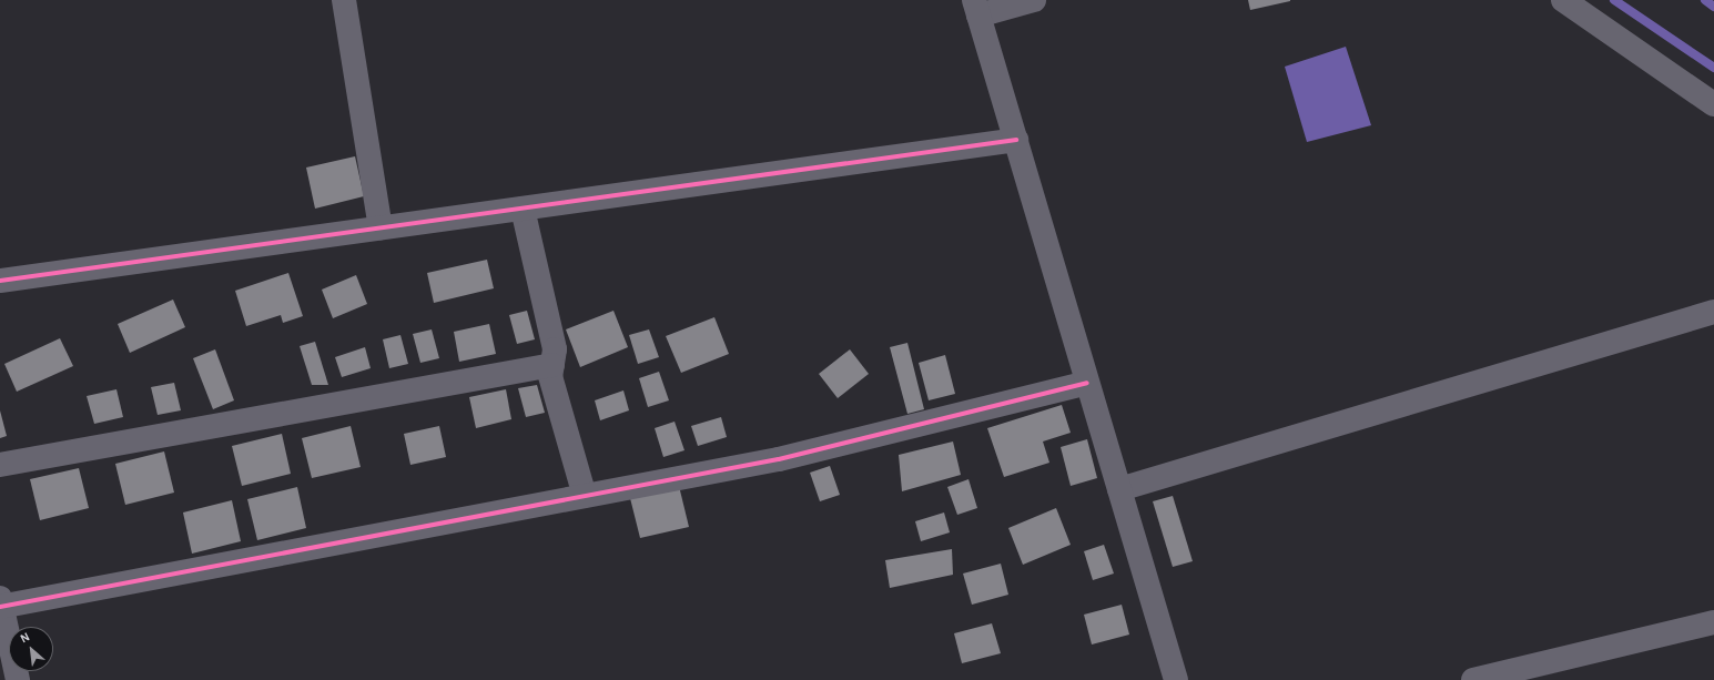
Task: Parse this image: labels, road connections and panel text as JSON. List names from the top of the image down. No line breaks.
{"north":"top left"}
